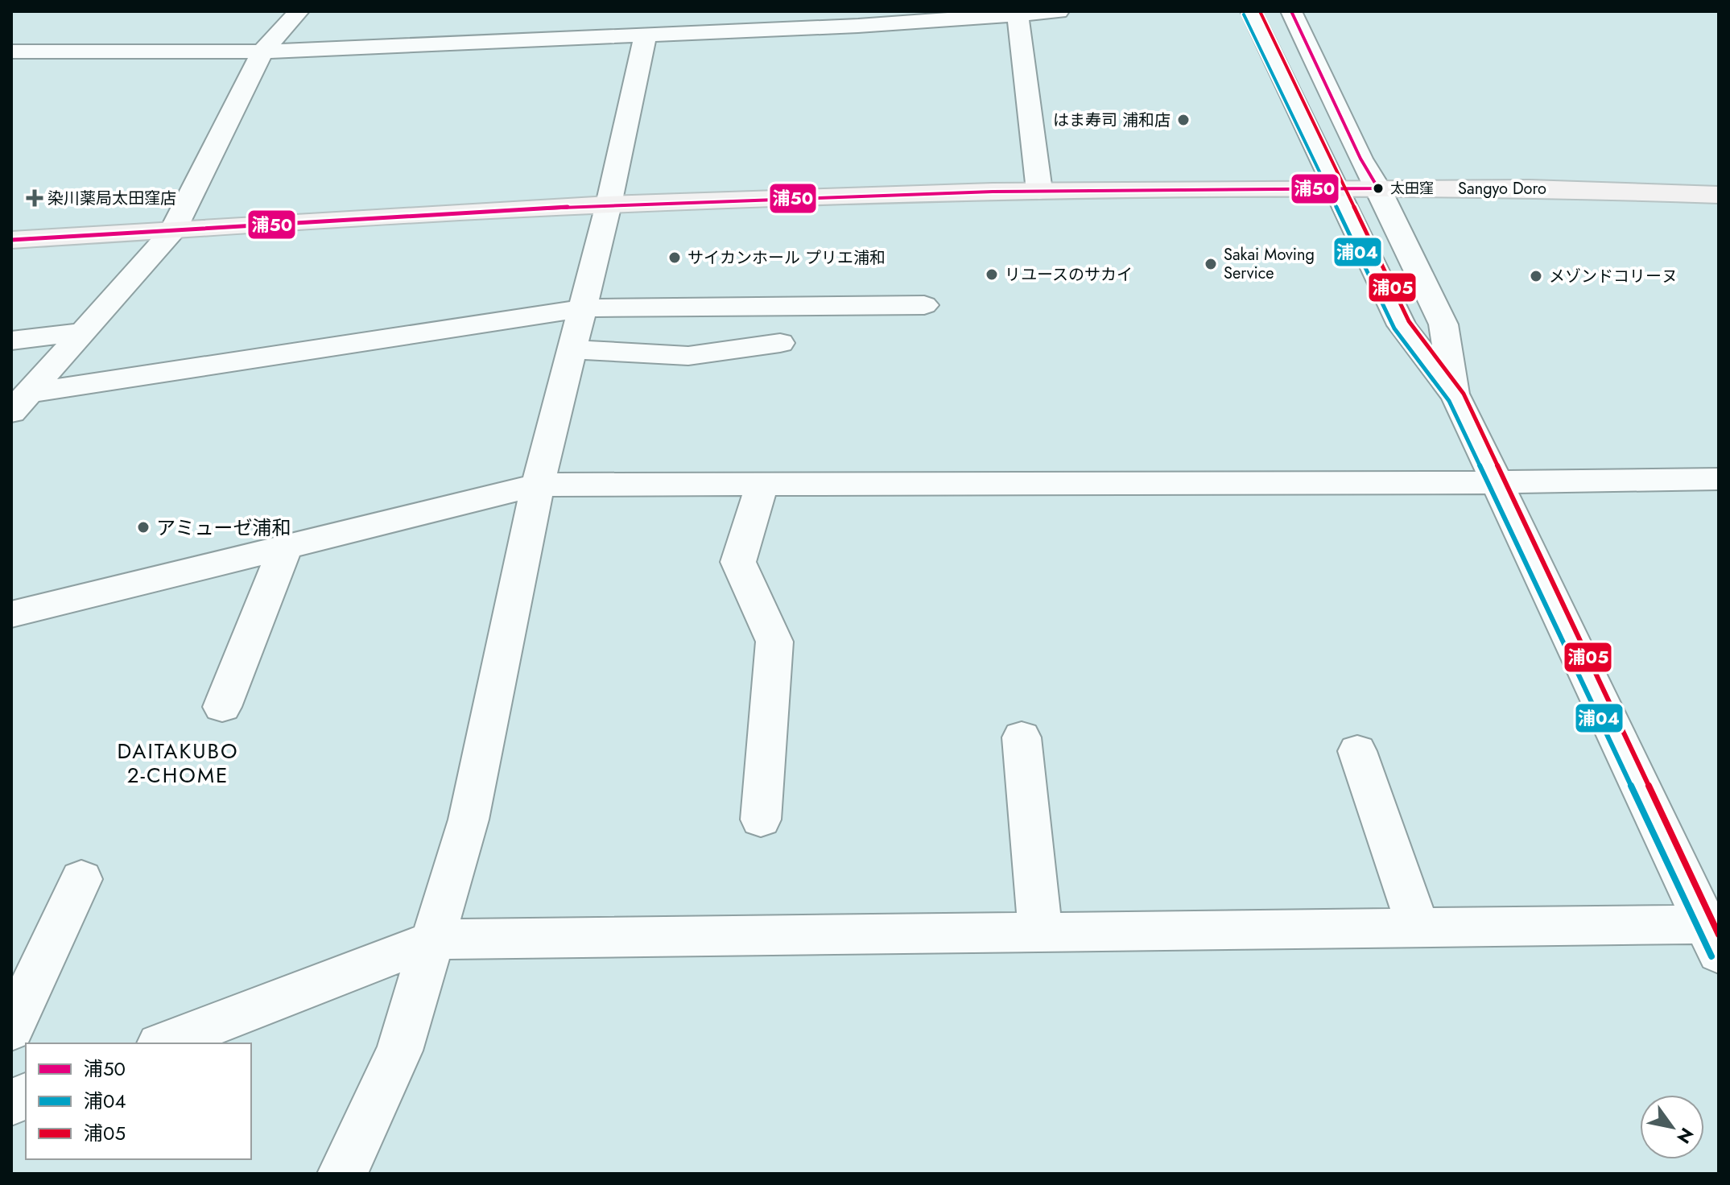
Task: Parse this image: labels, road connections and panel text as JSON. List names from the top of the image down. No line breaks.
{"streets":{"main road":["Sangyo Doro"]},"districts":["DAITAKUBO 2-CHOME"],"places":{"other":["はま寿司 浦和店","太田窪","サイカンホール プリエ浦和","Sakai Moving Service","リユースのサカイ","メゾンドコリーヌ","アミューゼ浦和"],"health":["染川薬局太田窪店"]},"lines":["transit line 浦50","transit line 浦05","transit line 浦04"],"legend":["浦50","浦04","浦05"],"north":"bottom right"}
